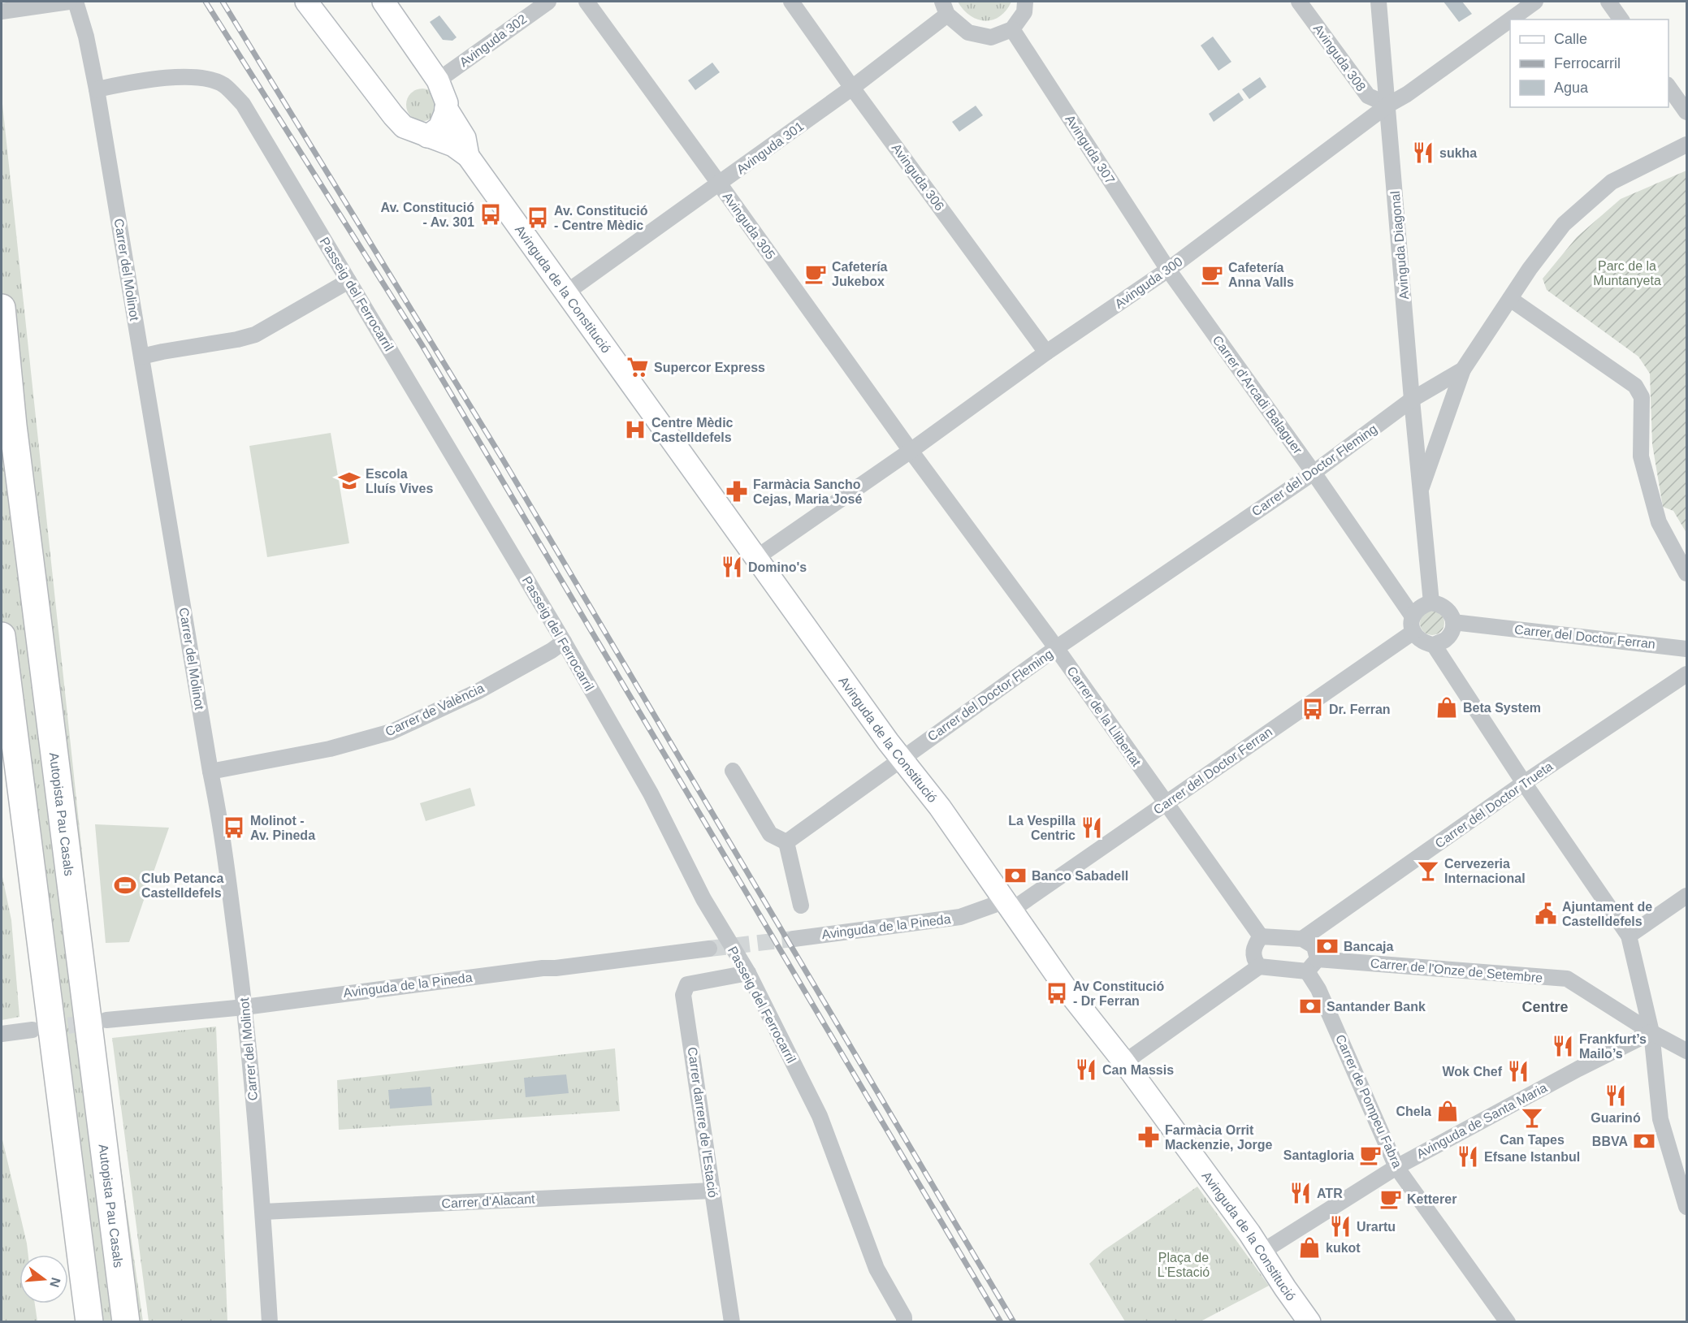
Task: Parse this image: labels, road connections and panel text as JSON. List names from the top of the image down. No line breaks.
{"streets":{"highway":["Autopista Pau Casals"],"street":["Avinguda 302","Avinguda 308","Avinguda 301","Avinguda 307","Avinguda 306","Avinguda 305","Avinguda Diagonal","Carrer del Molinot","Avinguda 300","Avinguda de la Constitució","Passeig del Ferrocarril","Carrer d'Arcadi Balaguer","Carrer del Doctor Fleming","Carrer del Doctor Ferran","Carrer de València","Carrer de la Llibertat","Carrer del Doctor Trueta","Avinguda de la Pineda","Carrer de l'Onze de Setembre","Carrer de Pompeu Fabra","Avinguda de Santa Maria","Carrer darrere de l'Estació","Carrer d'Alacant"]},"crossings":[["Avinguda 302","Avinguda de la Constitució"],["Avinguda 308","Avinguda Diagonal"],["Avinguda 308","Avinguda 300"],["Avinguda 301","Avinguda 306"],["Avinguda 301","Avinguda 305"],["Avinguda 301","Avinguda de la Constitució"],["Avinguda 307","Avinguda 300"],["Avinguda 307","Carrer d'Arcadi Balaguer"],["Avinguda 306","Avinguda 300"],["Avinguda 305","Avinguda 300"],["Avinguda 305","Carrer de la Llibertat"],["Avinguda Diagonal","Avinguda 300"],["Avinguda Diagonal","Carrer d'Arcadi Balaguer"],["Avinguda Diagonal","Carrer del Doctor Fleming"],["Avinguda Diagonal","Carrer del Doctor Ferran"],["Carrer del Molinot","Passeig del Ferrocarril"],["Carrer del Molinot","Carrer de València"],["Carrer del Molinot","Avinguda de la Pineda"],["Carrer del Molinot","Carrer d'Alacant"],["Avinguda 300","Avinguda de la Constitució"],["Avinguda 300","Carrer d'Arcadi Balaguer"],["Avinguda 300","Carrer de la Llibertat"],["Avinguda de la Constitució","Carrer del Doctor Fleming"],["Avinguda de la Constitució","Carrer del Doctor Ferran"],["Avinguda de la Constitució","Avinguda de la Pineda"],["Avinguda de la Constitució","Avinguda de Santa Maria"],["Passeig del Ferrocarril","Carrer de València"],["Passeig del Ferrocarril","Carrer darrere de l'Estació"],["Carrer d'Arcadi Balaguer","Carrer del Doctor Fleming"],["Carrer d'Arcadi Balaguer","Carrer del Doctor Ferran"],["Carrer del Doctor Fleming","Carrer de la Llibertat"],["Carrer del Doctor Ferran","Carrer de la Llibertat"],["Carrer del Doctor Ferran","Avinguda de la Pineda"],["Carrer de l'Onze de Setembre","Avinguda de Santa Maria"],["Carrer de Pompeu Fabra","Avinguda de Santa Maria"],["Carrer darrere de l'Estació","Carrer d'Alacant"]],"districts":["Centre"],"parks":["Parc de la Muntanyeta","Plaça de L'Estació"],"places":{"restaurant":["sukha","Domino's","La Vespilla Centric","Frankfurt’s Mailo’s","Can Massis","Wok Chef","Guarinó","Efsane Istanbul","ATR","Urartu"],"bus stop":["Av. Constitució - Av. 301","Av. Constitució - Centre Mèdic","Dr. Ferran","Molinot - Av. Pineda","Av Constitució - Dr Ferran"],"cafe":["Cafetería Jukebox","Cafetería Anna Valls","Santagloria","Ketterer"],"supermarket":["Supercor Express"],"hospital":["Centre Mèdic Castelldefels"],"school or university":["Escola Lluís Vives"],"pharmacy":["Farmàcia Sancho Cejas, Maria José","Farmàcia Orrit Mackenzie, Jorge"],"shop":["Beta System","Chela","kukot"],"bar":["Cervezeria Internacional","Can Tapes"],"bank":["Banco Sabadell","Bancaja","Santander Bank","BBVA"],"sports":["Club Petanca Castelldefels"],"public building":["Ajuntament de Castelldefels"]},"legend":["Calle","Ferrocarril","Agua"],"north":"right"}
